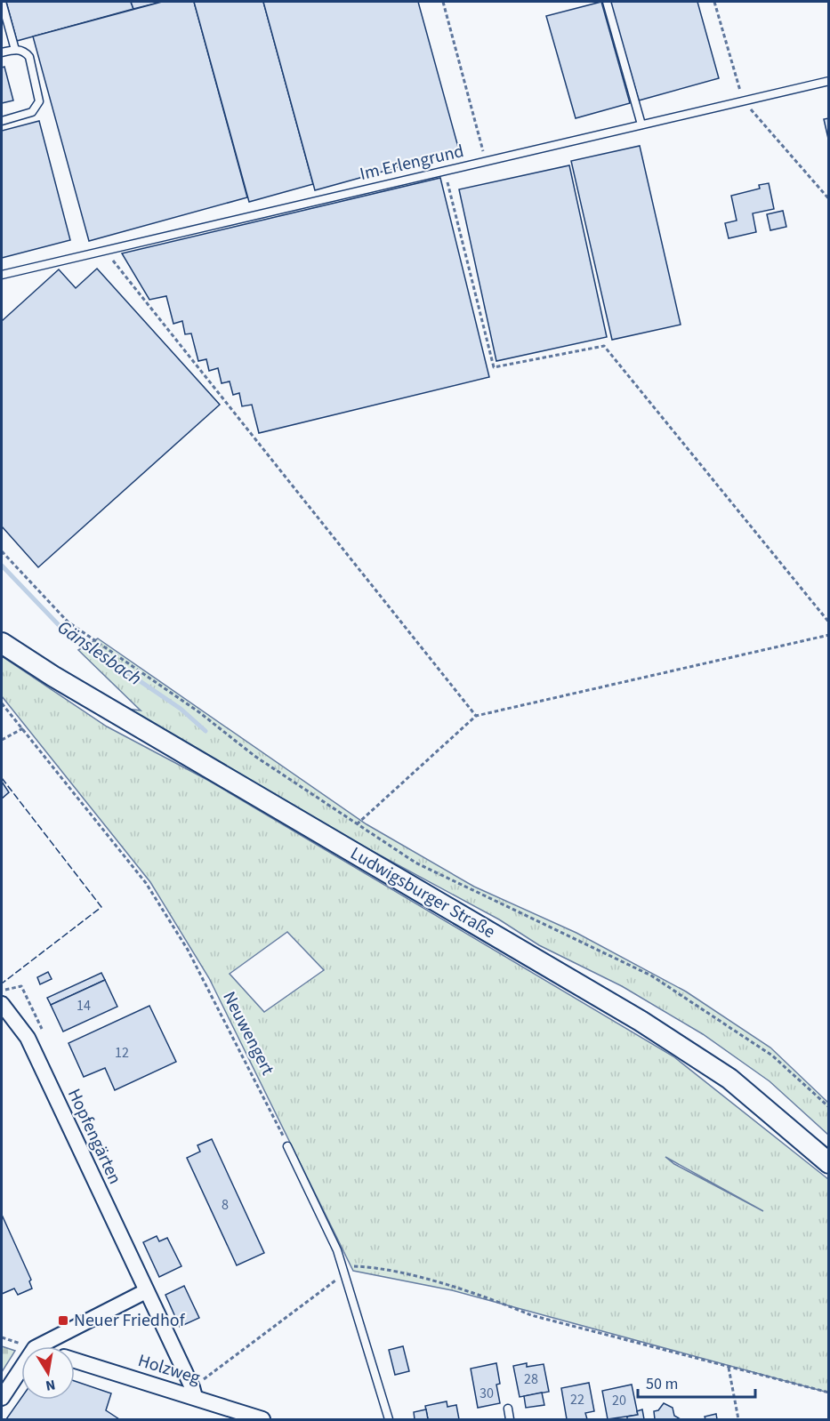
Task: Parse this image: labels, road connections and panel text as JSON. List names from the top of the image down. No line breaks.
{"streets":{"main road":["Ludwigsburger Straße"],"street":["Hopfengärten","Holzweg"],"lane":["Im Erlengrund"],"path":["Neuwengert"]},"crossings":[["Hopfengärten","Holzweg"]],"water":["Gänslesbach"],"places":{"transit":["Neuer Friedhof"]},"house_numbers":["14","12","8","28","30","22","20"],"scale_bar":"50 m","north":"bottom"}
